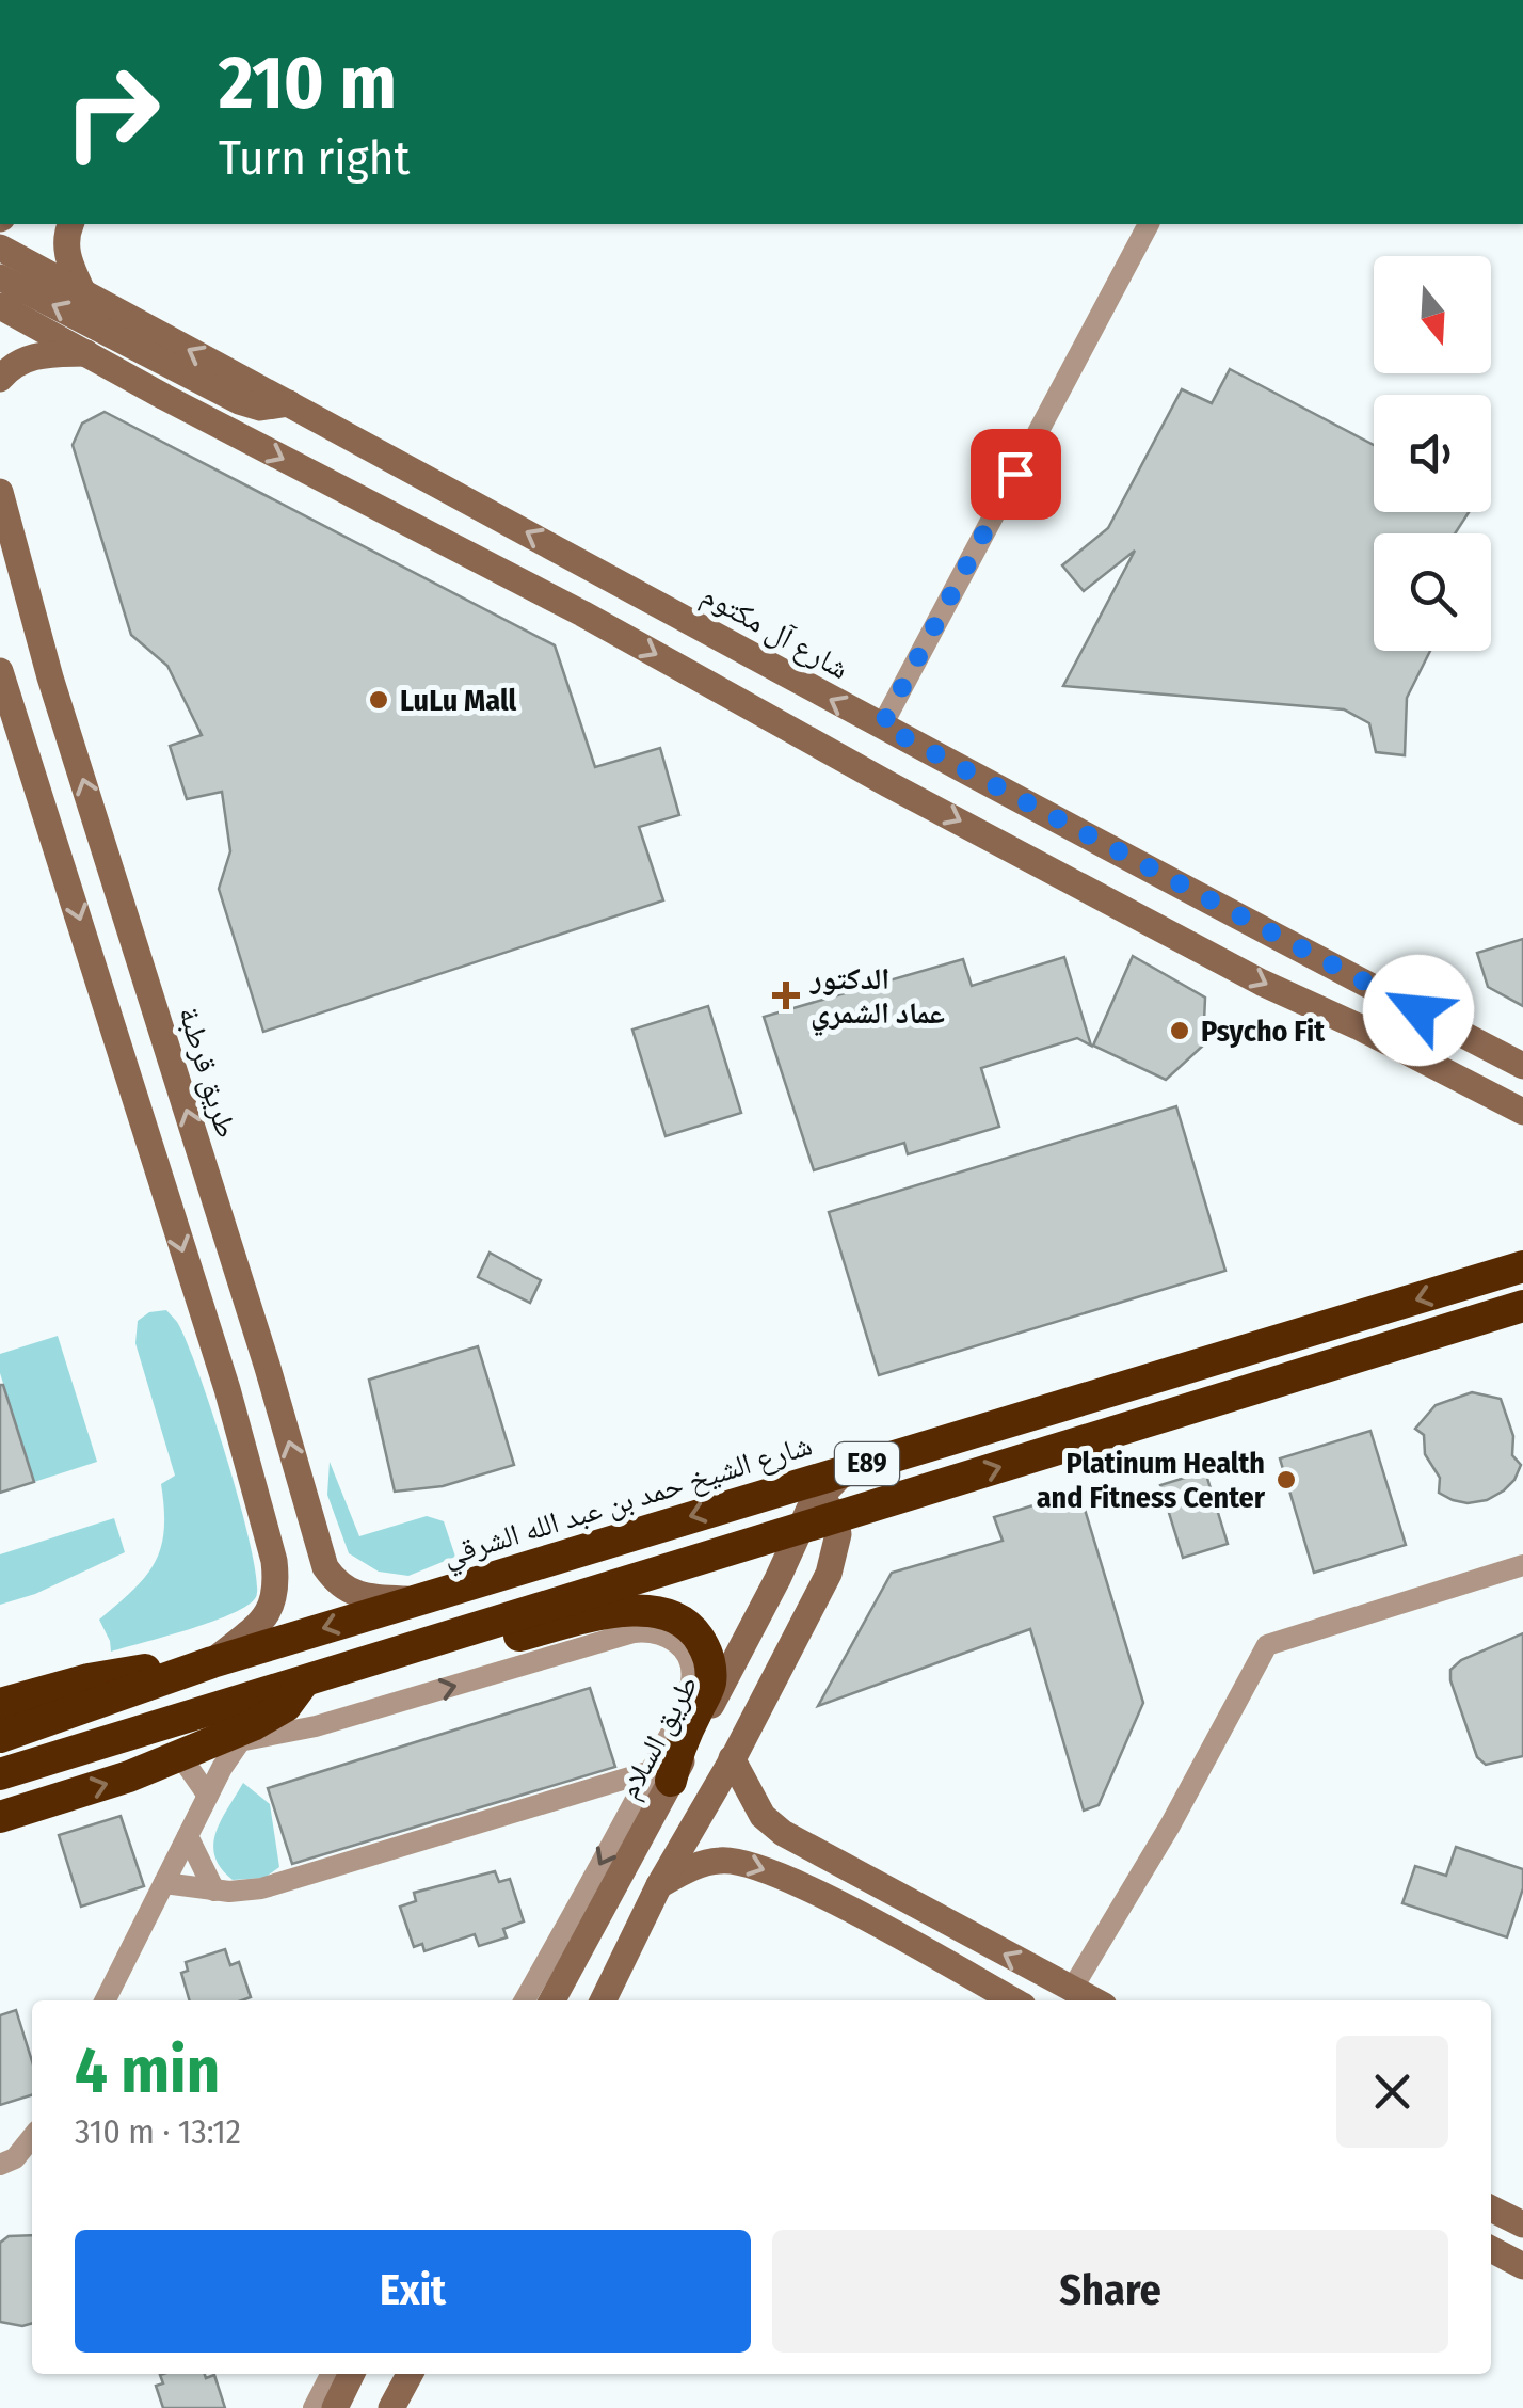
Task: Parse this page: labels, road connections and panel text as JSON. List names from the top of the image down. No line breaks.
{"streets":{"highway":["E89","شارع الشيخ حمد بن عبد الله الشرقي"],"main road":["شارع آل مكتوم","طريق قرطبة","طريق السلام"]},"crossings":[["طريق قرطبة","شارع الشيخ حمد بن عبد الله الشرقي"],["شارع الشيخ حمد بن عبد الله الشرقي","طريق السلام"]],"places":{"other":["LuLu Mall","Psycho Fit","Platinum Health and Fitness Center"],"health":["الدكتور عماد الشمري"]},"north":"bottom","page":{"turn":["210 m","Turn right"],"heading":["4 min","310 m · 13:12"],"buttons":["Exit","Share"]}}
